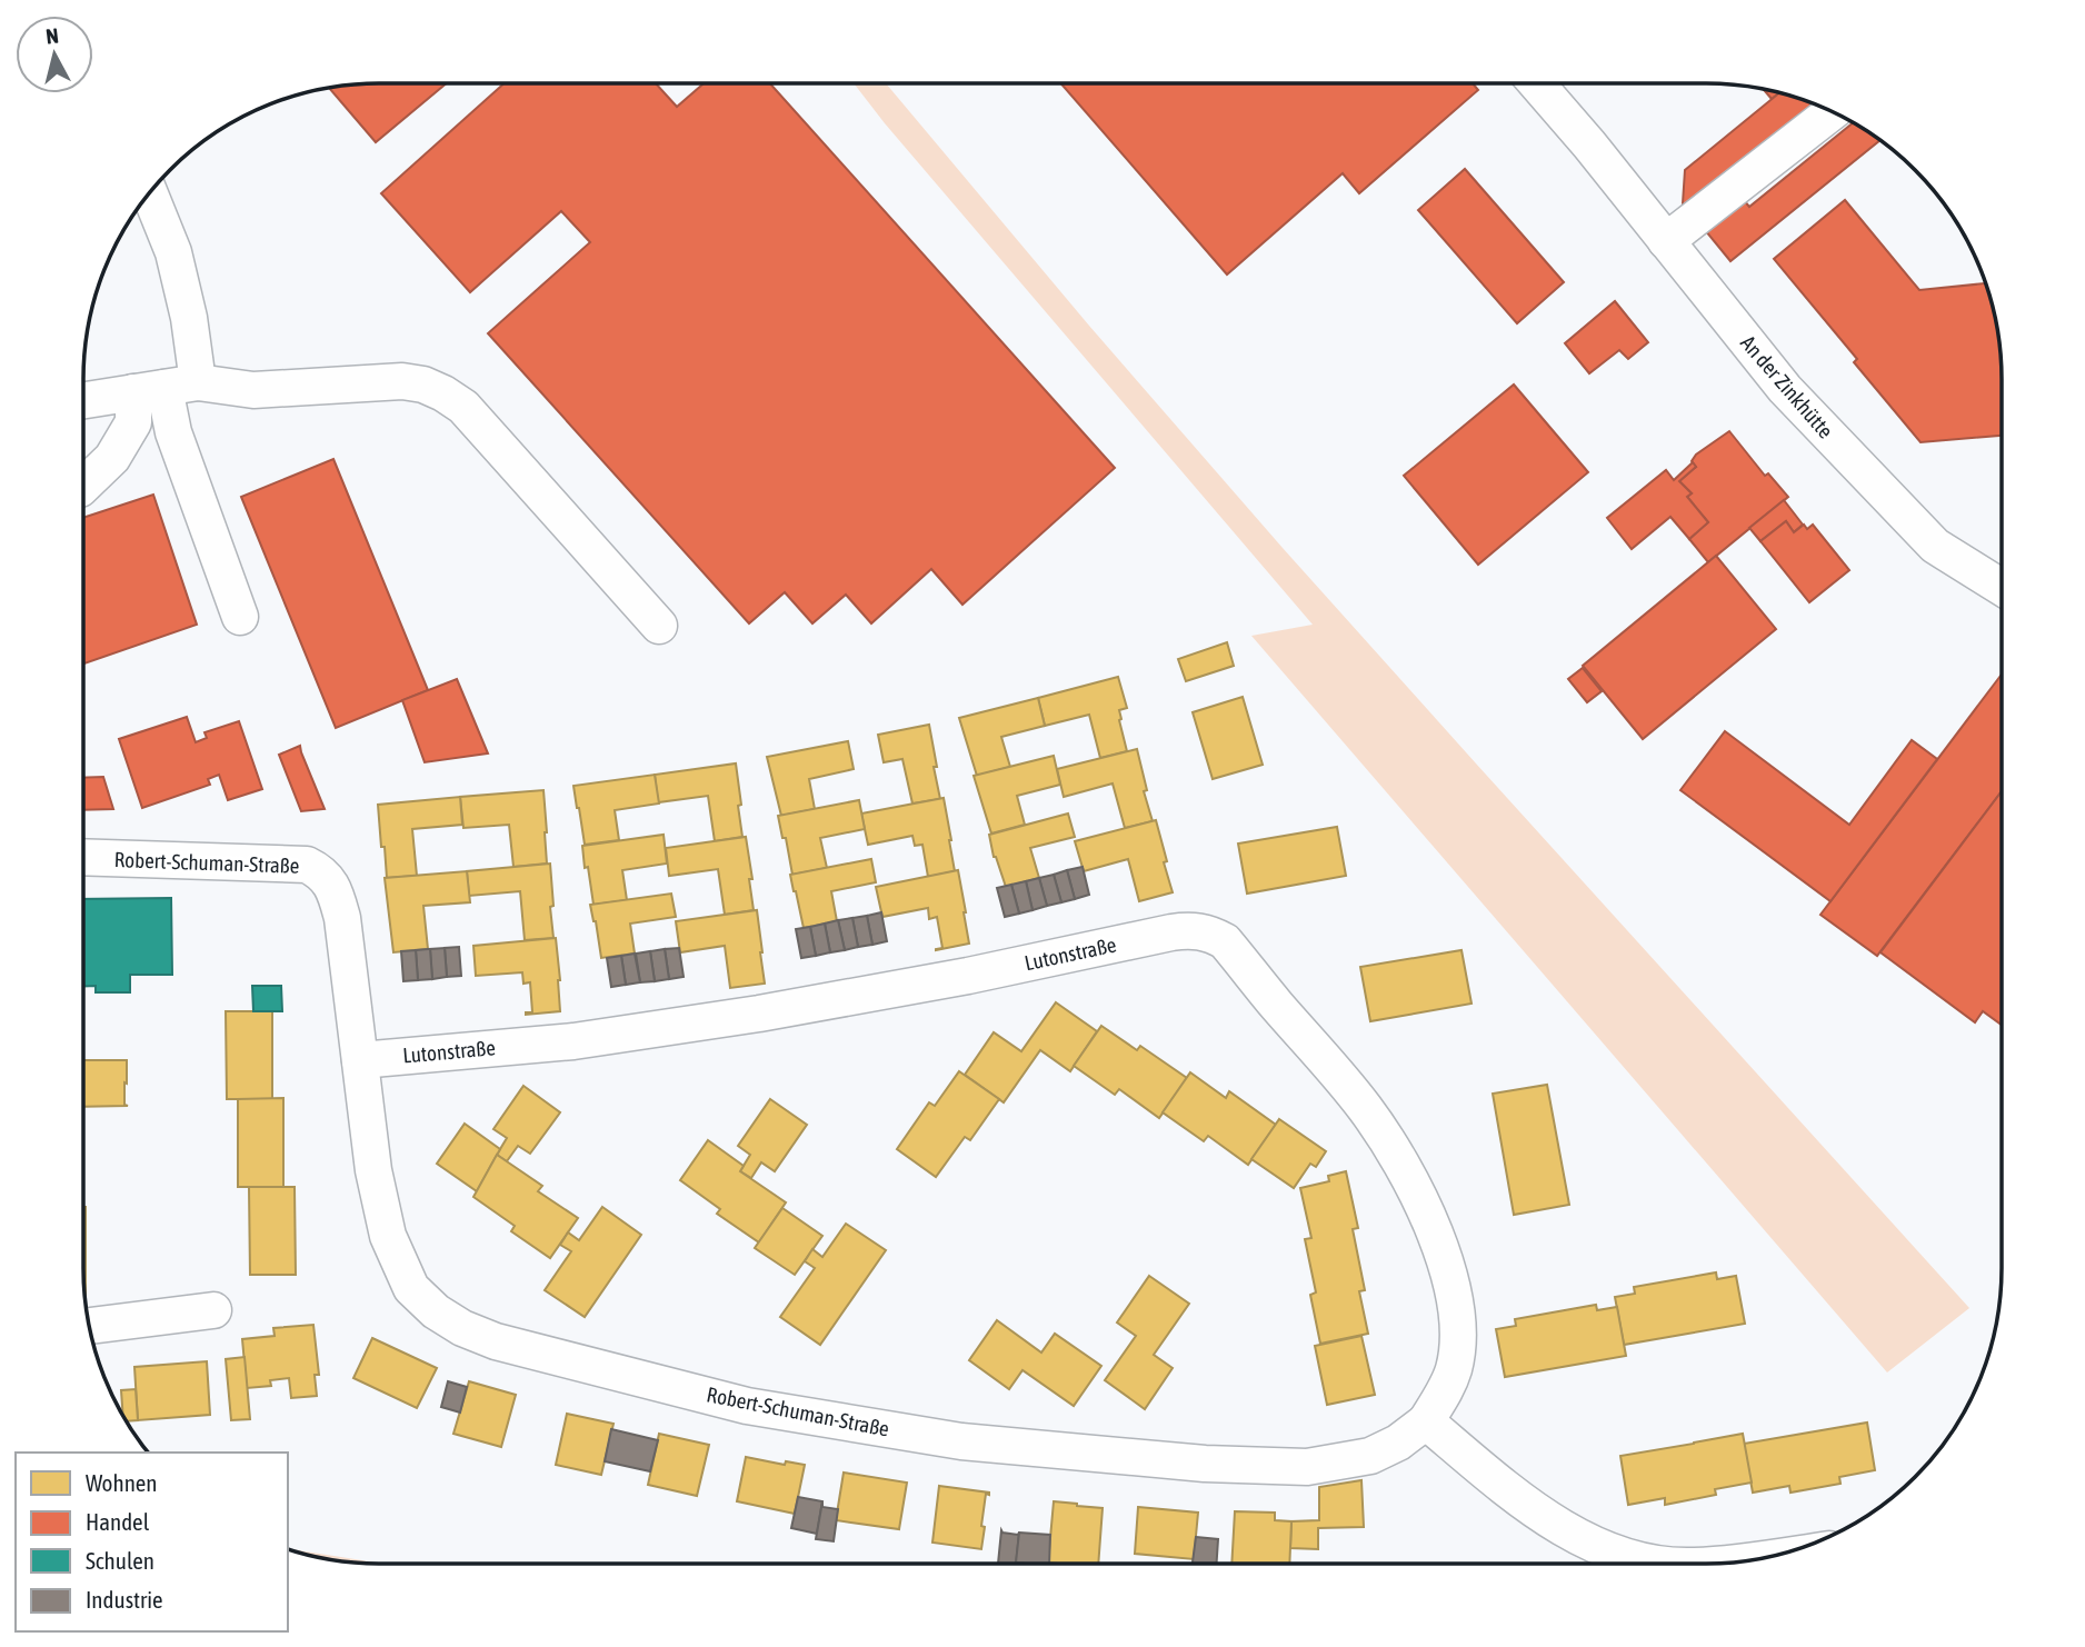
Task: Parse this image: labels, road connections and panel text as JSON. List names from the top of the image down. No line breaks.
{"streets":{"street":["An der Zinkhütte","Robert-Schuman-Straße","Lutonstraße"]},"crossings":[["Robert-Schuman-Straße","Lutonstraße"]],"legend":["Wohnen","Handel","Schulen","Industrie"],"north":"top"}
